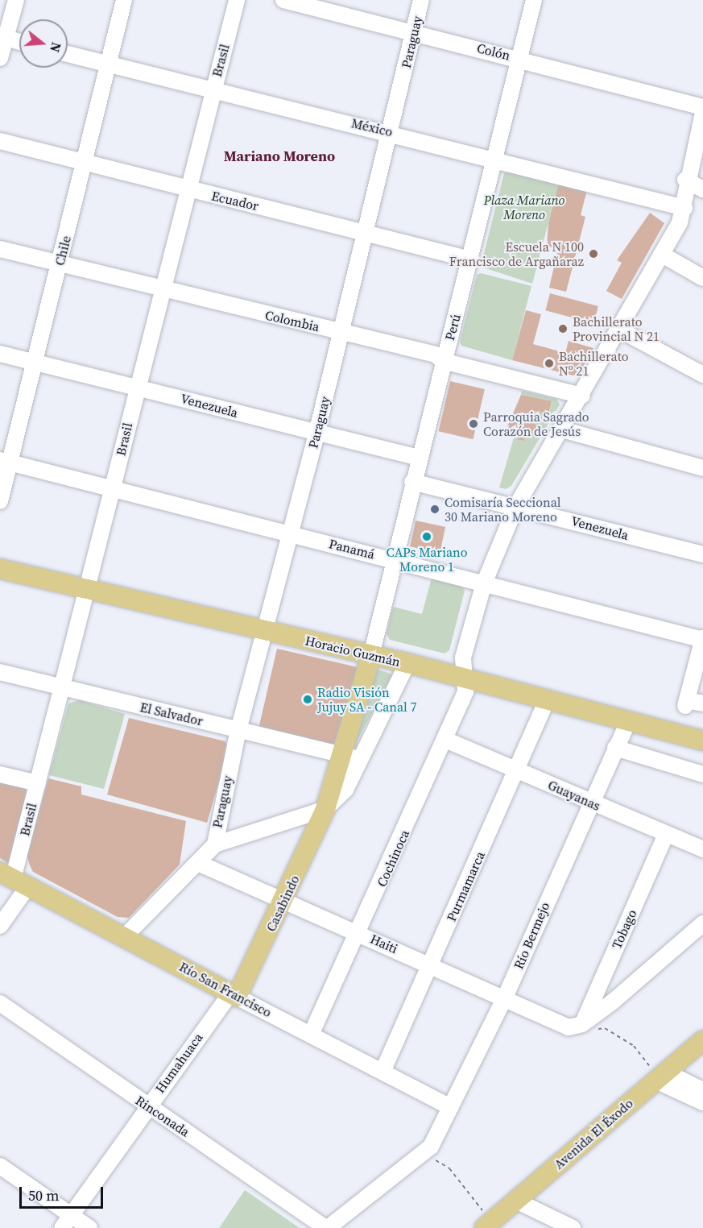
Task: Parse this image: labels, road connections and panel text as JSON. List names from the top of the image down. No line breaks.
{"streets":{"main road":["Horacio Guzmán","Casabindo","Río San Francisco","Avenida El Éxodo"],"street":["Paraguay","Colón","Brasil","México","Ecuador","Chile","Colombia","Perú","Venezuela","Panamá","El Salvador","Guayanas","Cochinoca","Purmamarca","Tobago","Río Bermejo","Haiti","Humahuaca","Rinconada"]},"crossings":[["Paraguay","Colón"],["Paraguay","México"],["Paraguay","Ecuador"],["Paraguay","Colombia"],["Paraguay","Venezuela"],["Paraguay","Panamá"],["Paraguay","Horacio Guzmán"],["Paraguay","El Salvador"],["Colón","Perú"],["Brasil","México"],["Brasil","Ecuador"],["Brasil","Colombia"],["Brasil","Venezuela"],["Brasil","Panamá"],["Brasil","Horacio Guzmán"],["Brasil","El Salvador"],["Brasil","Río San Francisco"],["México","Chile"],["México","Perú"],["México","Cochinoca"],["Ecuador","Chile"],["Ecuador","Perú"],["Chile","Colombia"],["Chile","Venezuela"],["Chile","Panamá"],["Colombia","Perú"],["Colombia","Cochinoca"],["Perú","Venezuela"],["Perú","Panamá"],["Perú","Horacio Guzmán"],["Perú","Casabindo"],["Venezuela","Cochinoca"],["Panamá","Cochinoca"],["Horacio Guzmán","Cochinoca"],["Horacio Guzmán","Purmamarca"],["Horacio Guzmán","Casabindo"],["Horacio Guzmán","Río Bermejo"],["El Salvador","Casabindo"],["Guayanas","Cochinoca"],["Guayanas","Purmamarca"],["Guayanas","Tobago"],["Guayanas","Río Bermejo"],["Cochinoca","Haiti"],["Cochinoca","Río San Francisco"],["Purmamarca","Haiti"],["Purmamarca","Río San Francisco"],["Casabindo","Haiti"],["Casabindo","Río San Francisco"],["Casabindo","Humahuaca"],["Tobago","Haiti"],["Río Bermejo","Haiti"],["Río Bermejo","Río San Francisco"],["Río San Francisco","Humahuaca"],["Humahuaca","Rinconada"]],"districts":["Mariano Moreno"],"parks":["Plaza Mariano Moreno"],"places":["Escuela N 100 Francisco de Argañaraz","Bachillerato Provincial N 21","Bachillerato Nº 21","Parroquia Sagrado Corazón de Jesús","Comisaría Seccional 30 Mariano Moreno","CAPs Mariano Moreno 1","Radio Visión Jujuy SA - Canal 7"],"scale_bar":"50 m","north":"right"}
